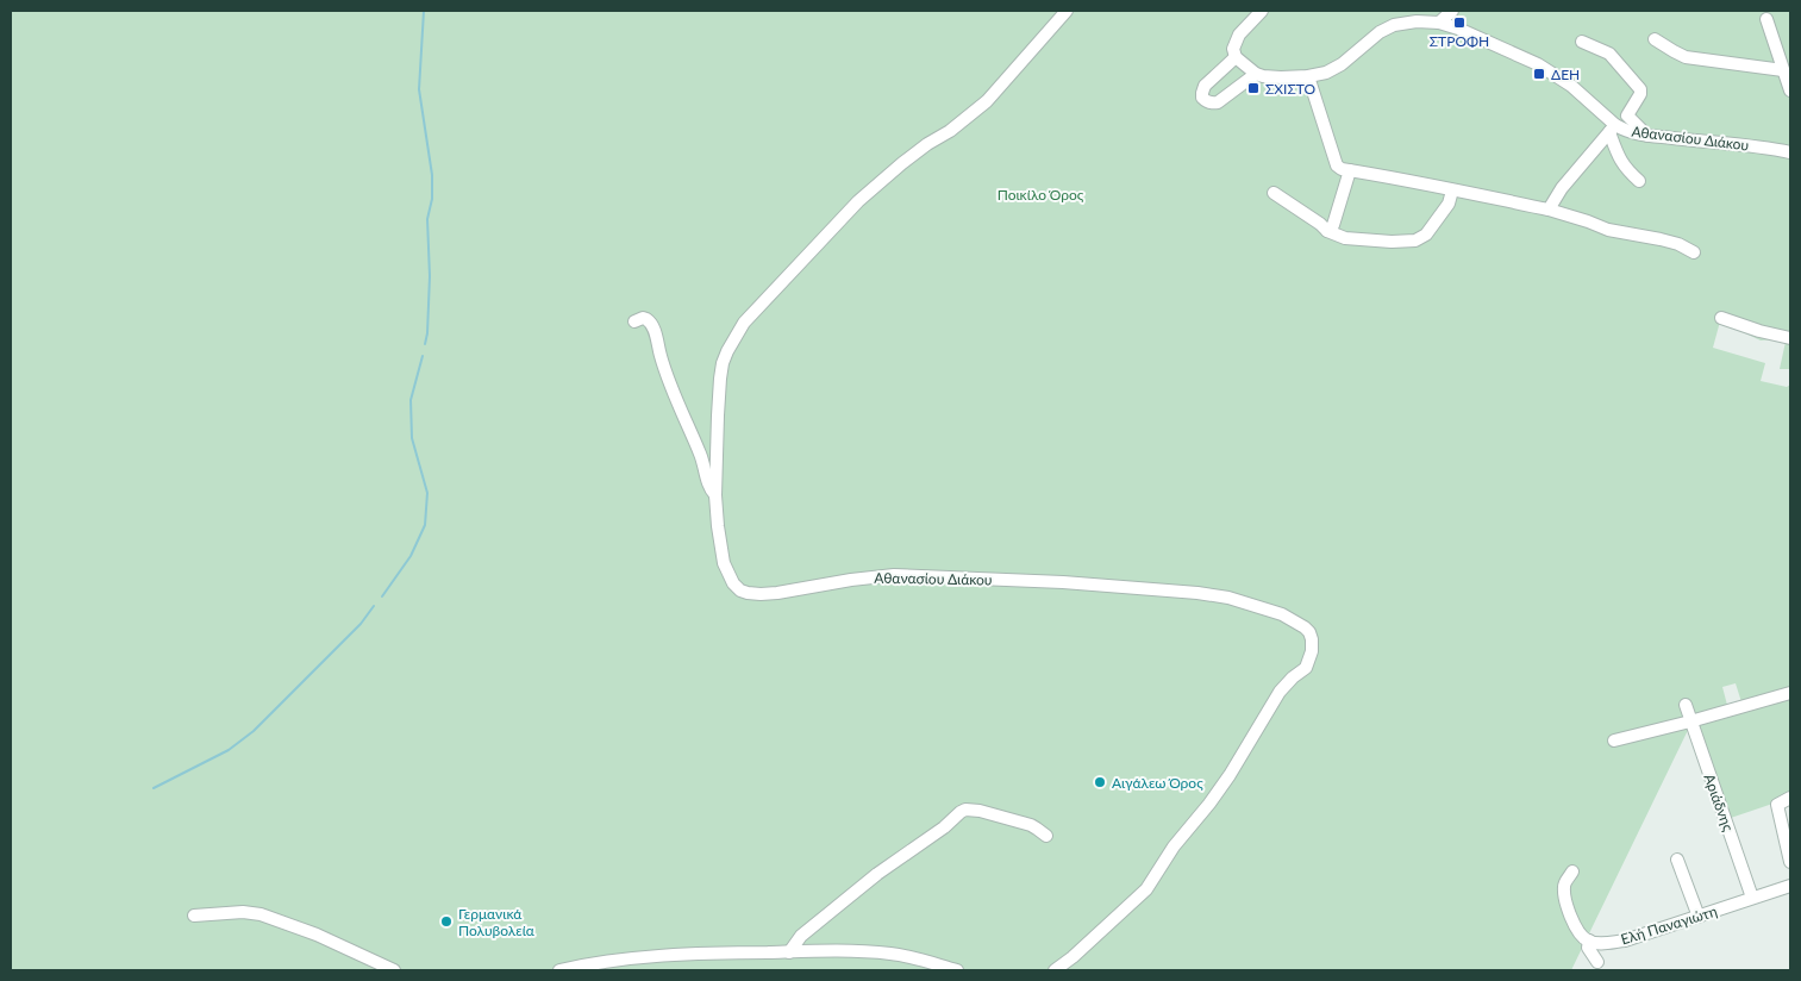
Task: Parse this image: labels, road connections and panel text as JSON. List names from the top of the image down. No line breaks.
{"streets":{"street":["Αθανασίου Διάκου","Αριάδνης","Ελή Παναγιώτη"]},"crossings":[["Αριάδνης","Ελή Παναγιώτη"]],"parks":["Ποικίλο Όρος"],"places":{"transit":["ΣΤΡΟΦΗ","ΔΕΗ","ΣΧΙΣΤΟ"],"other":["Αιγάλεω Όρος","Γερμανικά Πολυβολεία"]}}
